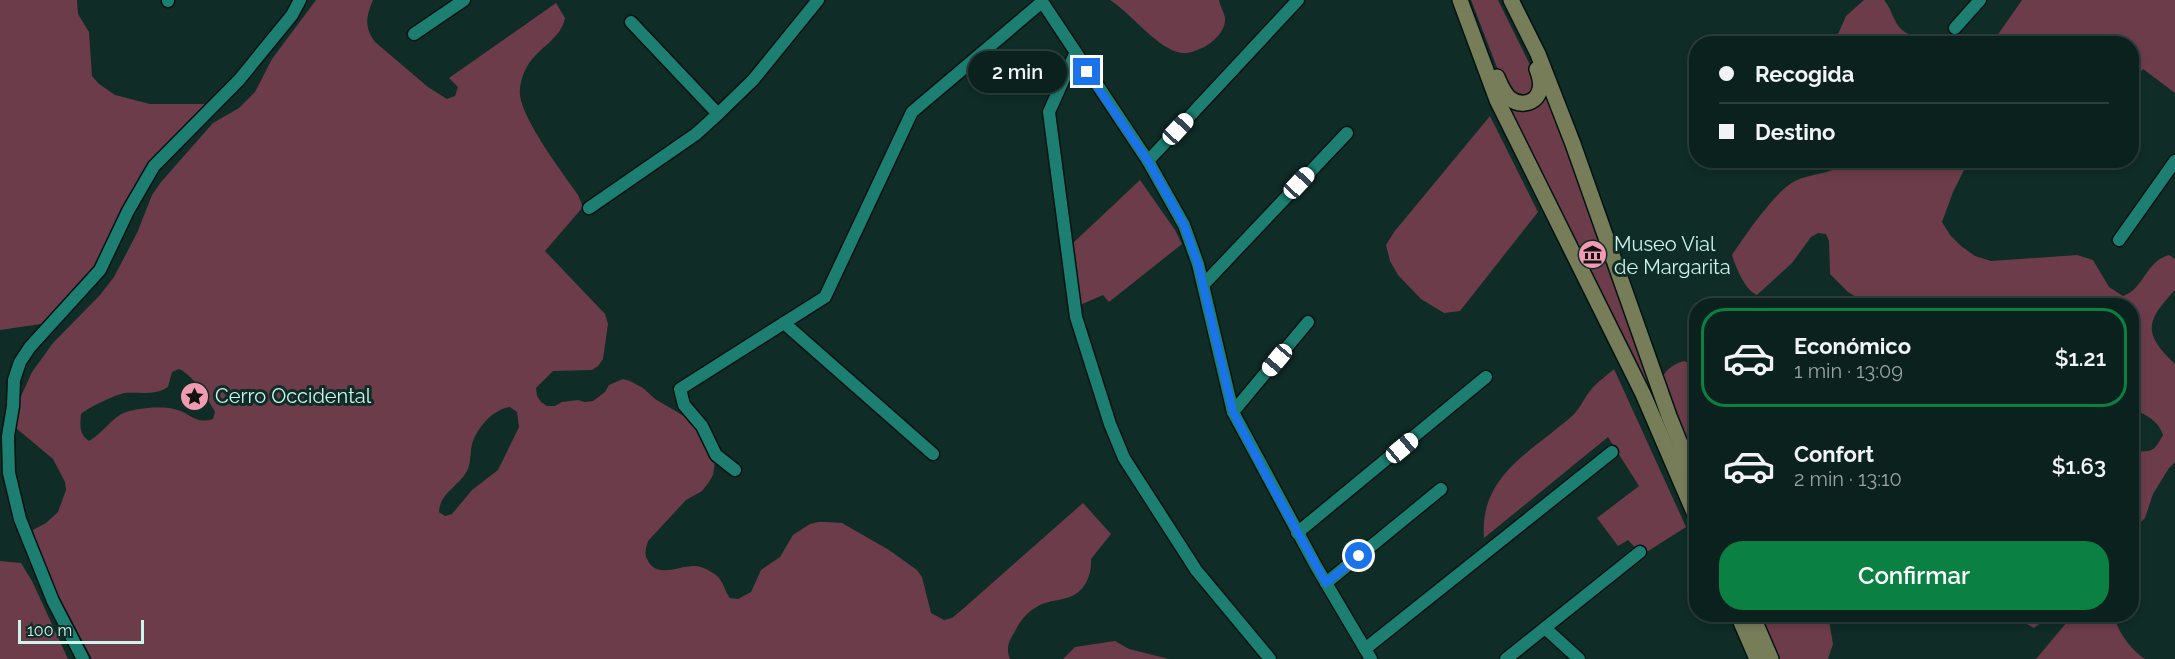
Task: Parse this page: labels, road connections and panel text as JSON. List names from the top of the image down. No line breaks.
{"places":{"museum":["Museo Vial de Margarita"],"place":["Cerro Occidental"]},"scale_bar":"100 m","page":{"banner":["Recogida","Destino"],"bubble":"2 min","list":[{"name":"Económico","note":"1 min · 13:09","value":"$1.21"},{"name":"Confort","note":"2 min · 13:10","value":"$1.63"}],"buttons":"Confirmar","scale":"100 m"}}
